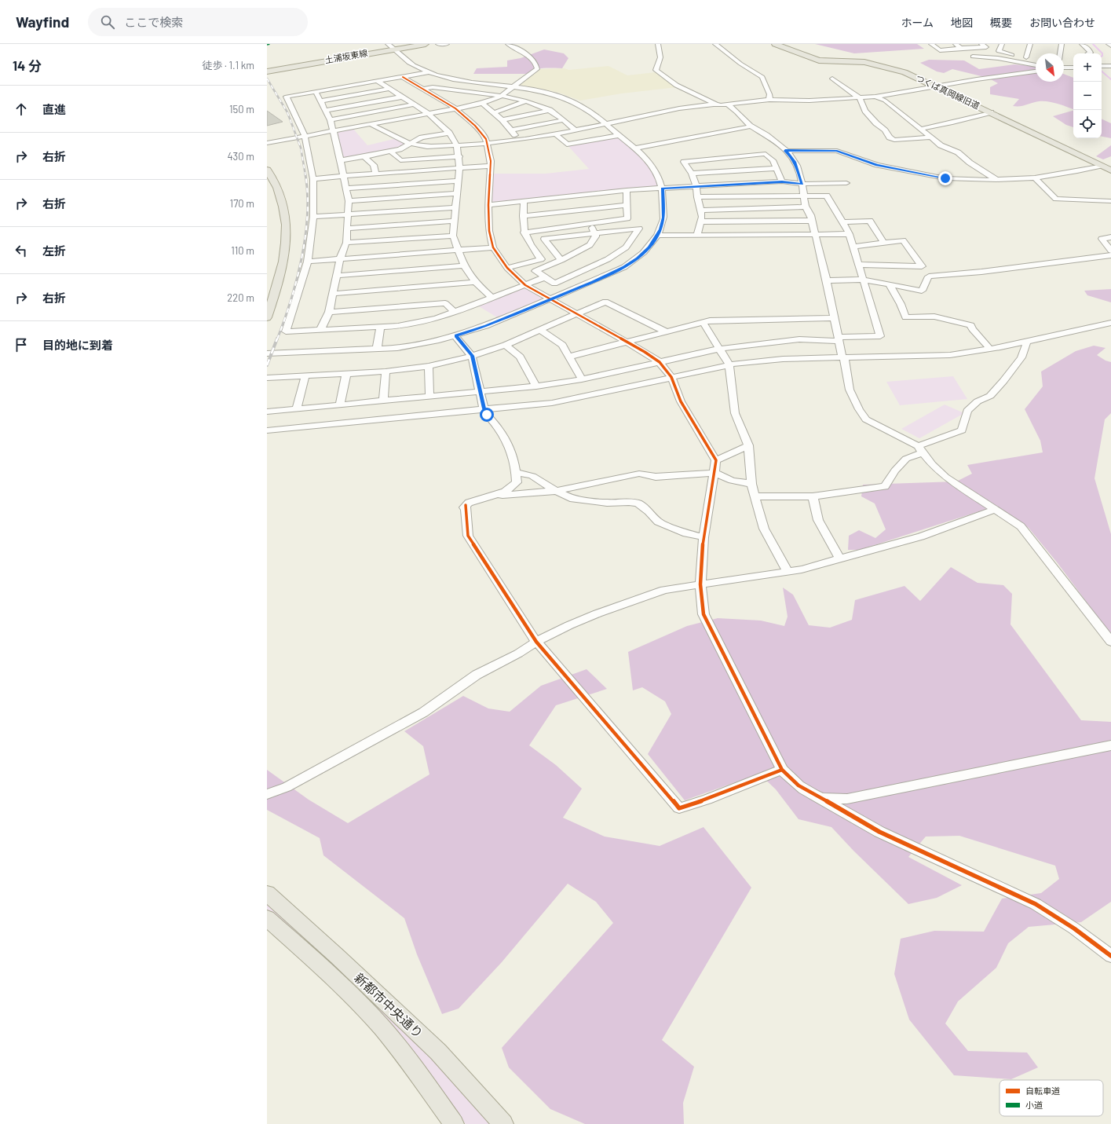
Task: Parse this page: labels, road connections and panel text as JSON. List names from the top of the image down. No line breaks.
{"streets":{"main road":["土浦坂東線","つくば真岡線旧道","新都市中央通り"]},"legend":["自転車道","小道"],"north":"bottom right","page":{"header":"Wayfind","search":"ここで検索","nav":["ホーム","地図","概要","お問い合わせ"],"heading":["14 分","徒歩 · 1.1 km"],"map_buttons":["+","−"],"list":[["直進","150 m"],["右折","430 m"],["右折","170 m"],["左折","110 m"],["右折","220 m"],"目的地に到着"]}}
